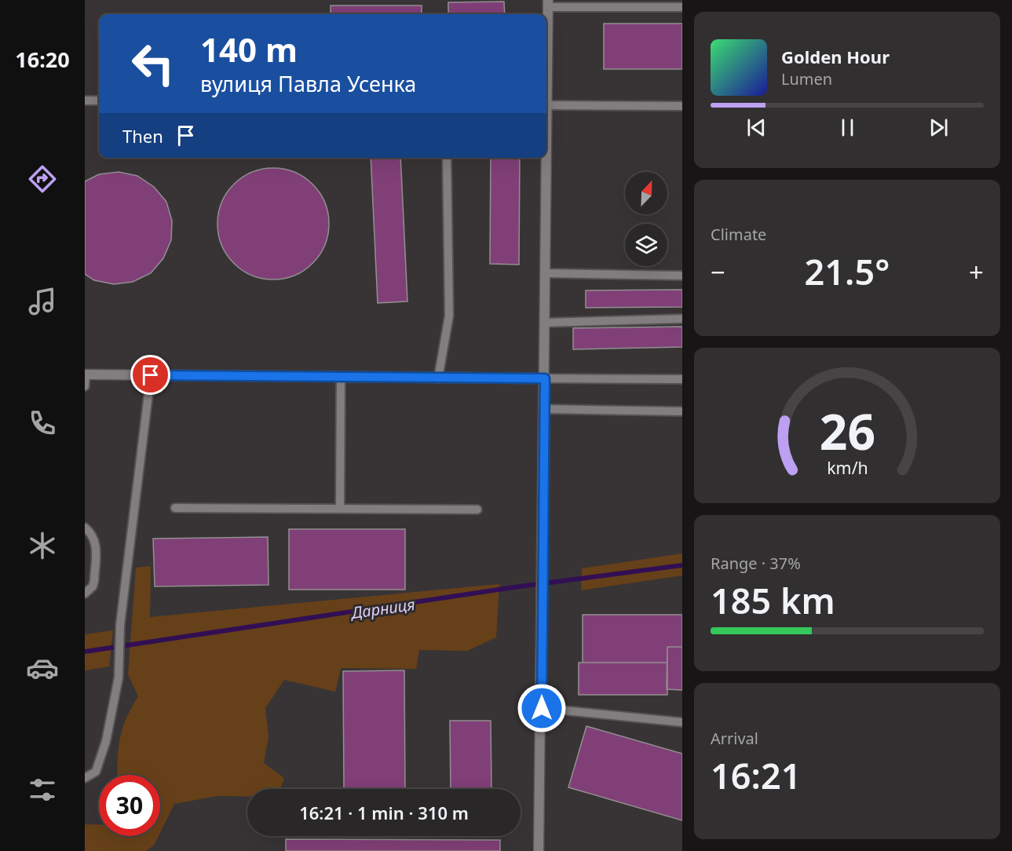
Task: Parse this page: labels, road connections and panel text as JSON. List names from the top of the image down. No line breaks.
{"water":["Дарниця"],"north":"top right","page":{"tabs":"16:20","turn":["140 m","вулиця Павла Усенка"],"song":["Golden Hour","Lumen"],"then":"Then","tile":["Climate",["Range · 37%","185 km"],["Arrival","16:21"]],"heat":["−","21.5°","+"],"limit":"30","trip":"16:21 · 1 min · 310 m","gauge":["26","km/h"]}}
